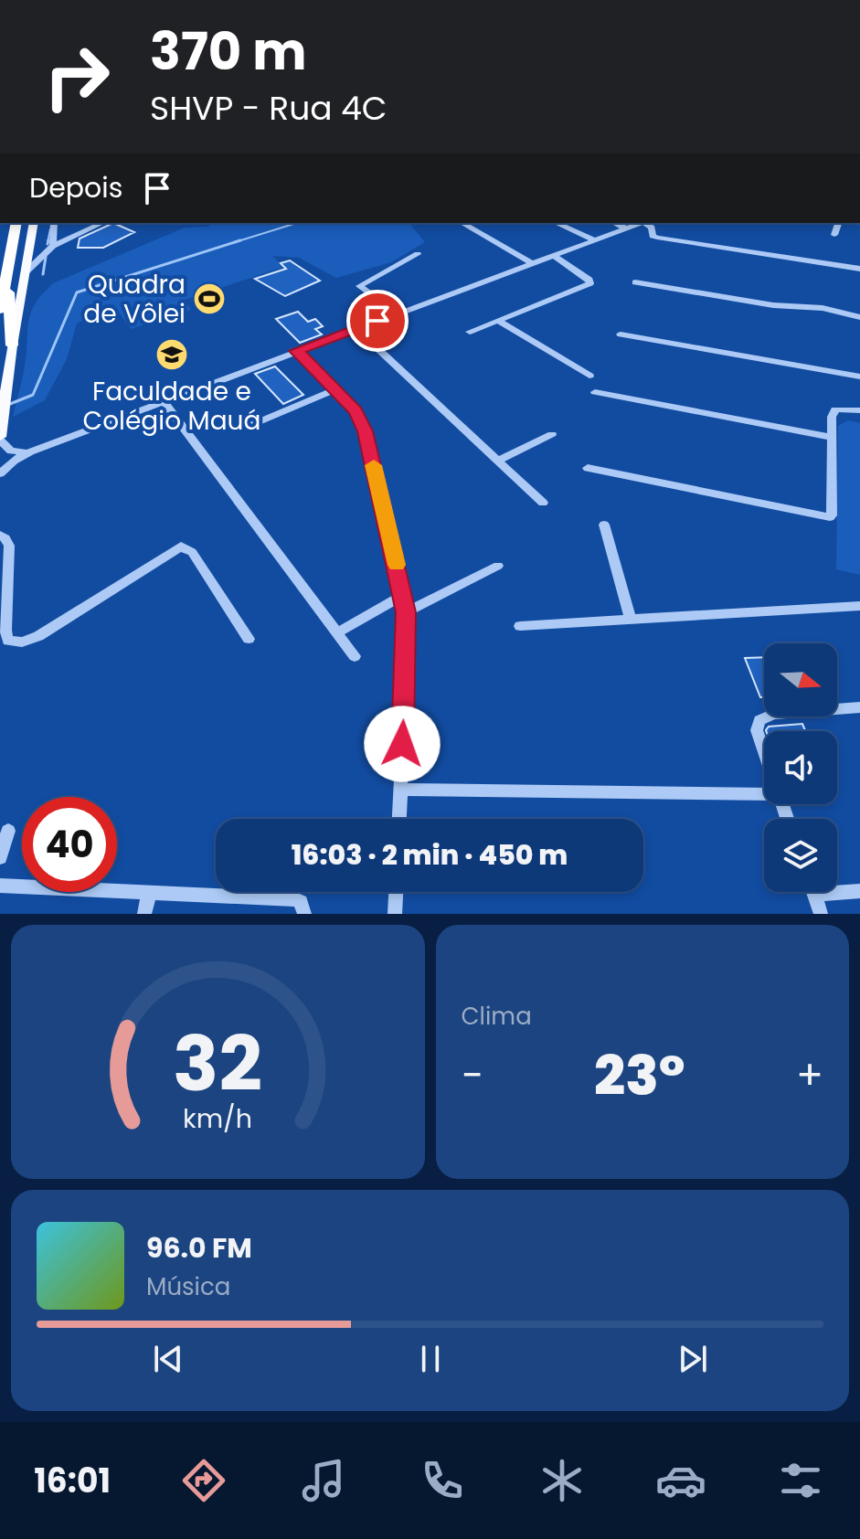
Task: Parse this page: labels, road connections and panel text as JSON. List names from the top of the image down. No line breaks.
{"places":{"sports":["Quadra de Vôlei"],"school or university":["Faculdade e Colégio Mauá"]},"north":"right","page":{"turn":["370 m","SHVP - Rua 4C"],"then":"Depois","limit":"40","trip":"16:03 · 2 min · 450 m","tile":"Clima","heat":["−","23°","+"],"song":["96.0 FM","Música"],"tabs":"16:01","gauge":["32","km/h"]}}
